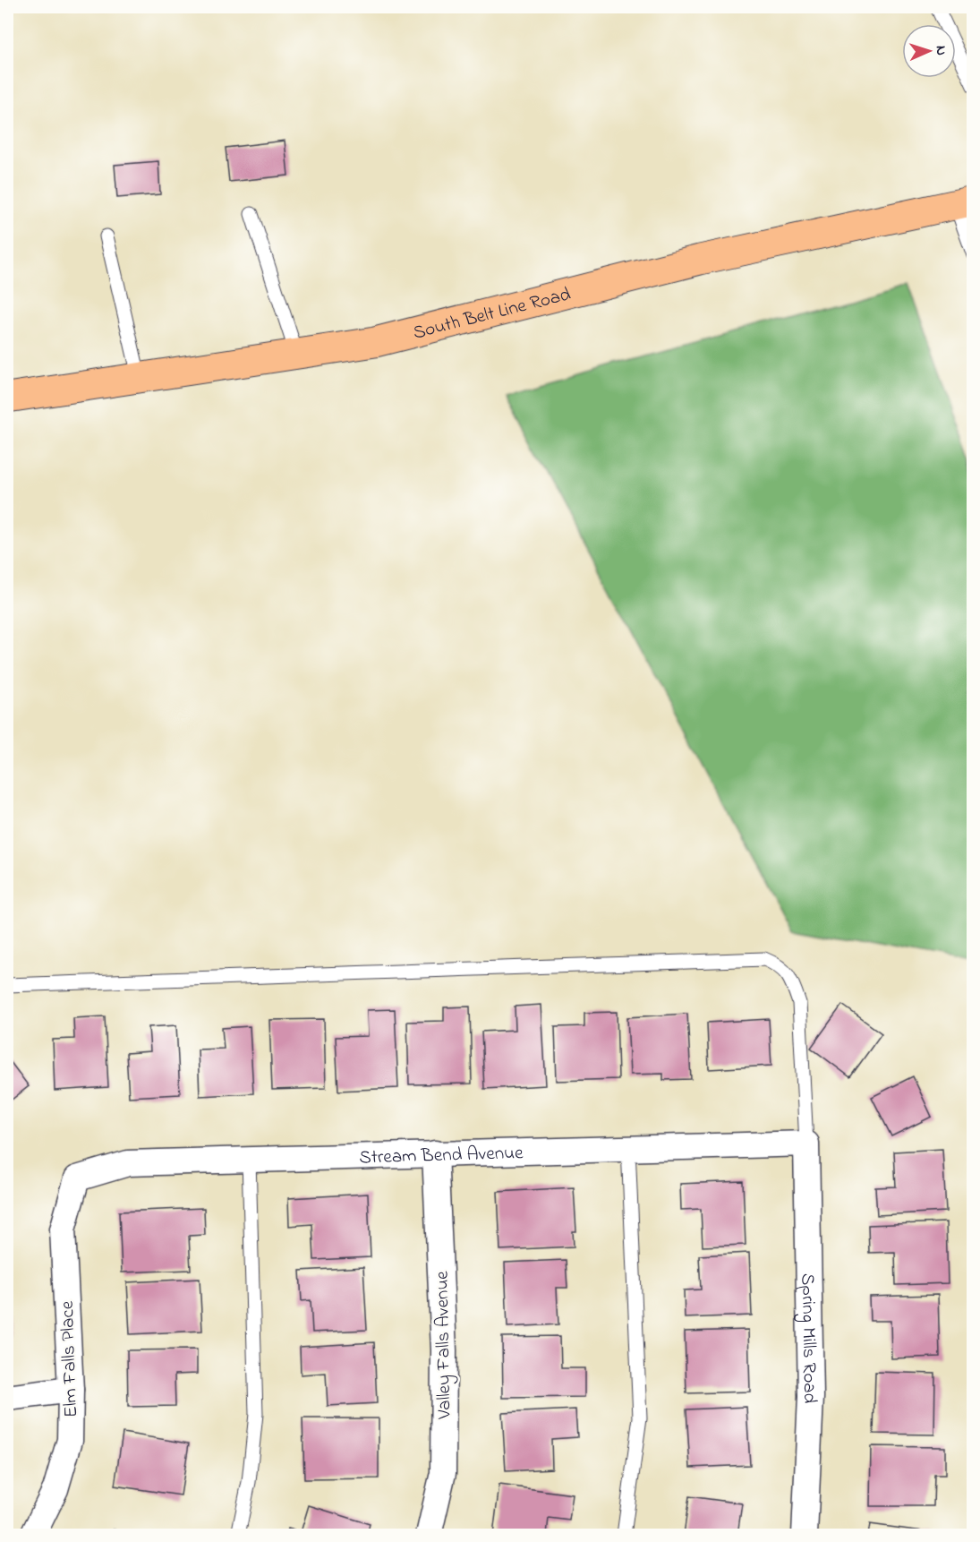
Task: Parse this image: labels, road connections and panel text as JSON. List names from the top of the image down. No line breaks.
{"streets":{"main road":["South Belt Line Road"],"street":["Stream Bend Avenue","Spring Mills Road","Valley Falls Avenue","Elm Falls Place"]},"crossings":[["Stream Bend Avenue","Spring Mills Road"],["Stream Bend Avenue","Valley Falls Avenue"],["Stream Bend Avenue","Elm Falls Place"]],"north":"right"}
